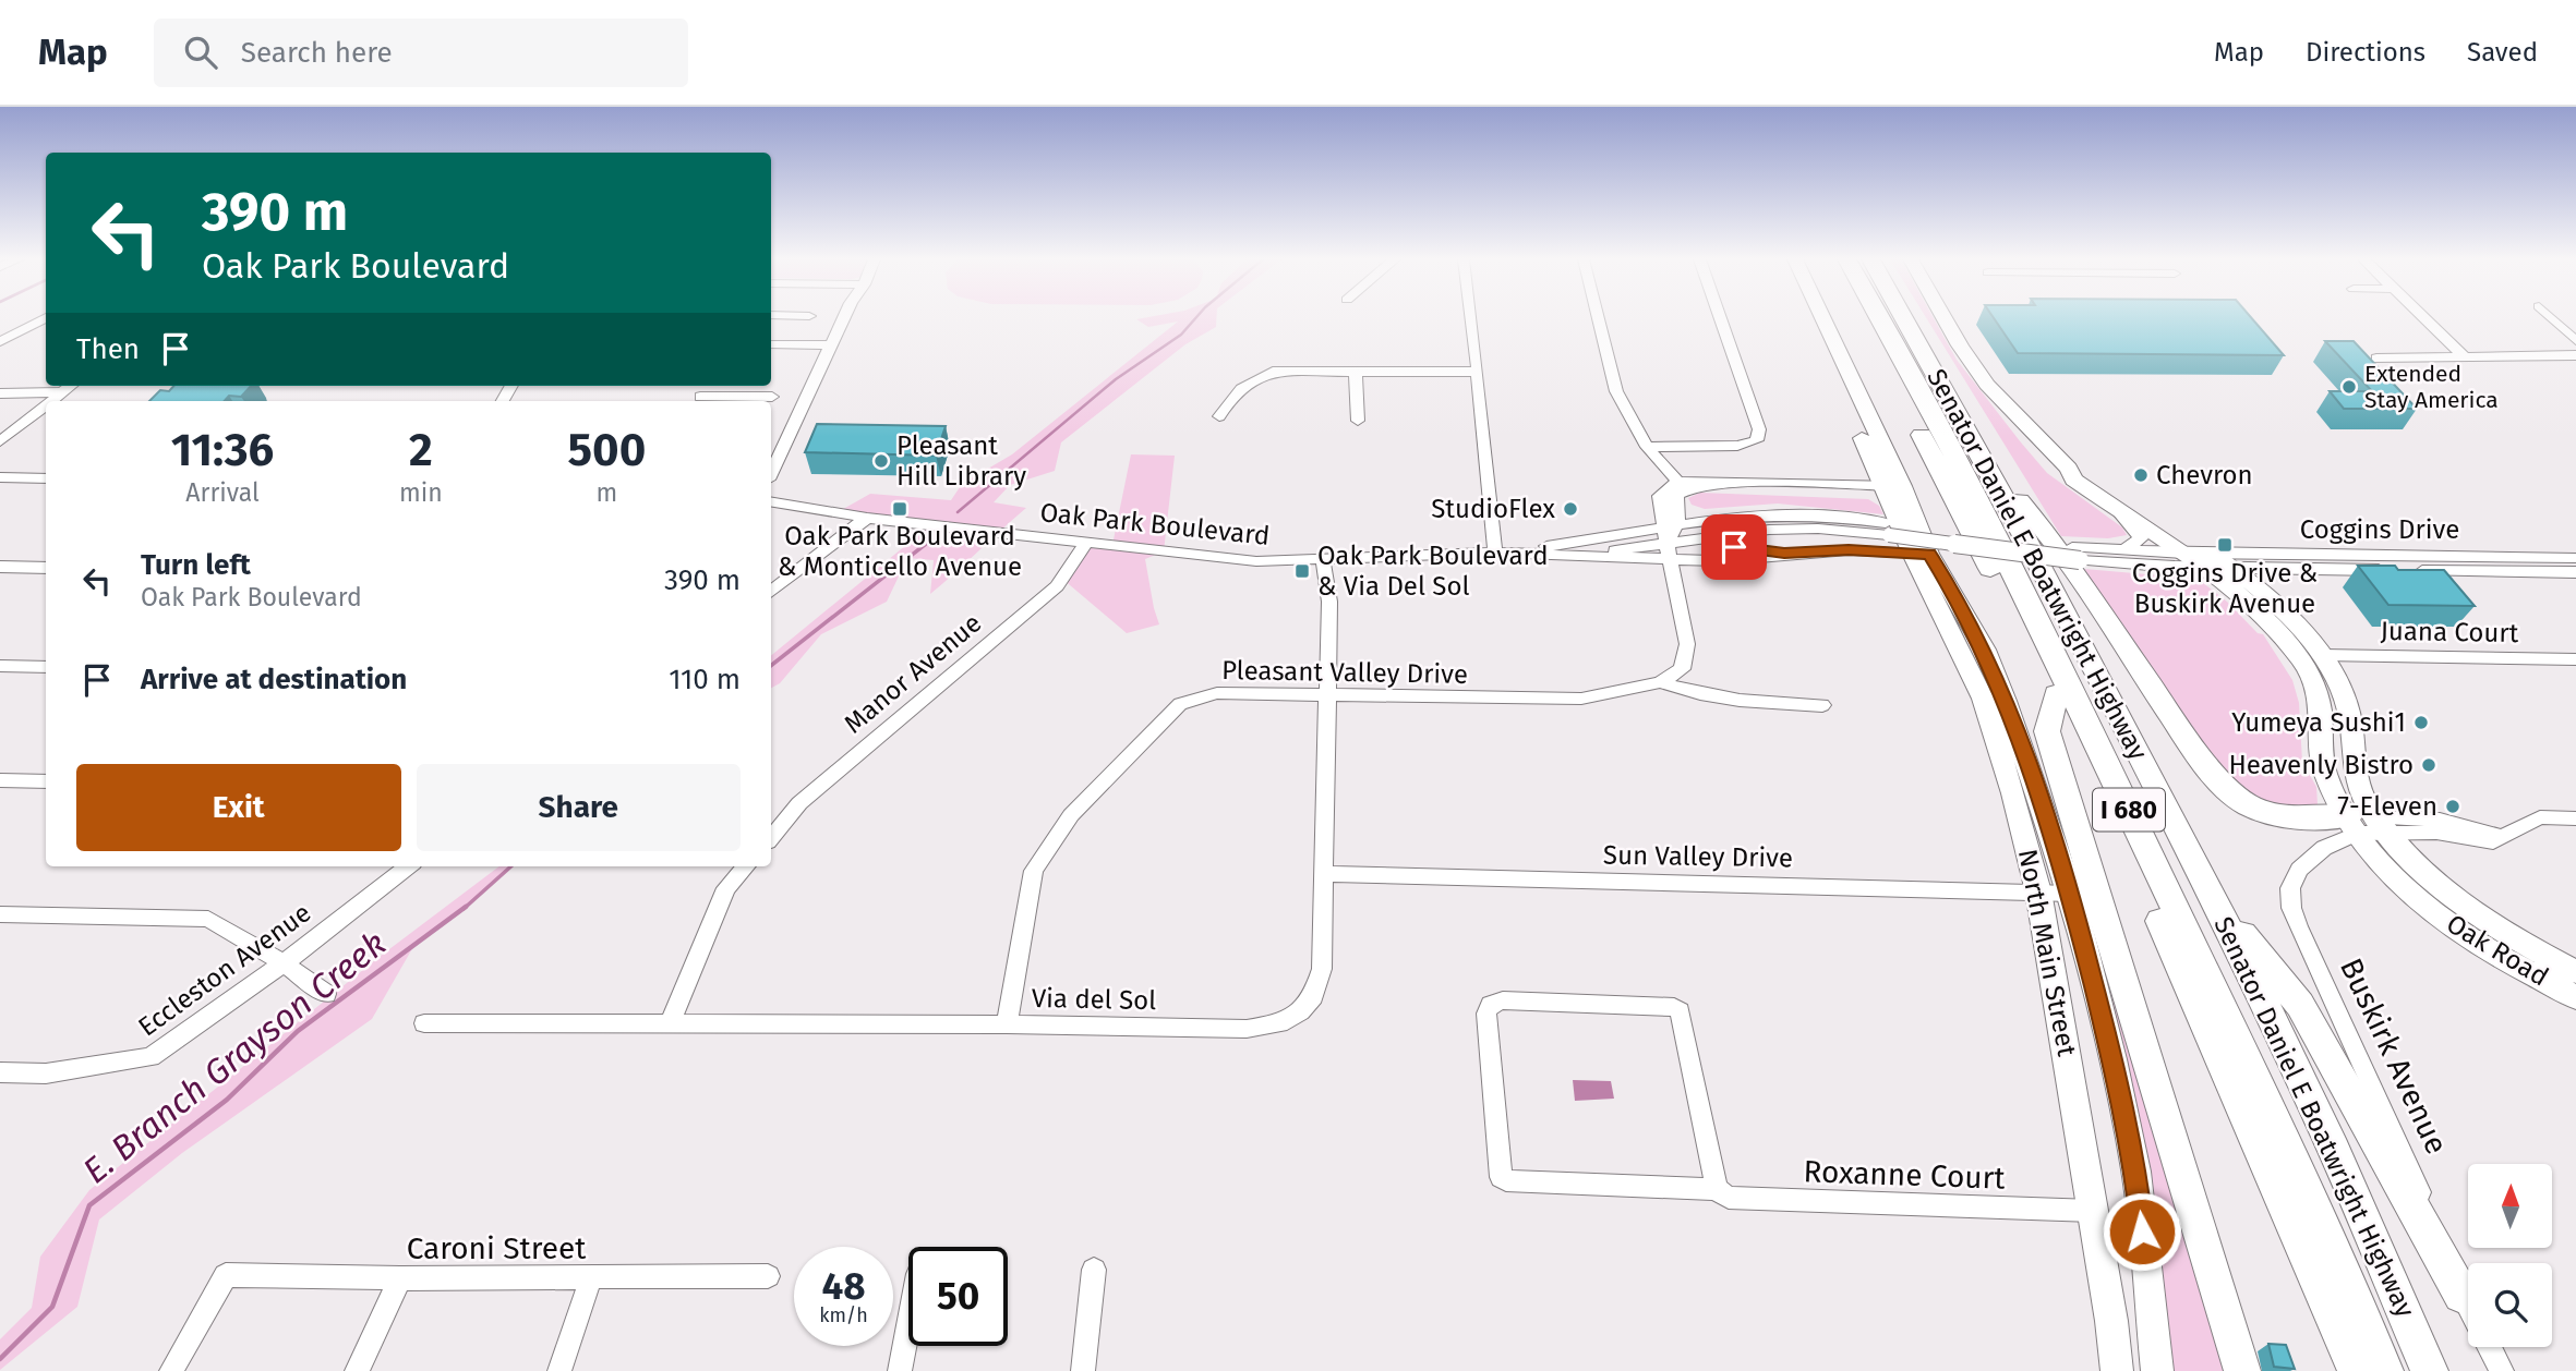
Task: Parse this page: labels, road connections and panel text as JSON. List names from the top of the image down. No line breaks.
{"streets":{"highway":["Senator Daniel E Boatwright Highway","I 680"],"main road":["Oak Road","North Main Street"],"street":["Oak Park Boulevard","Coggins Drive","Juana Court","Pleasant Valley Drive","Manor Avenue","Sun Valley Drive","Eccleston Avenue","Via del Sol","Buskirk Avenue","Roxanne Court","Caroni Street"]},"crossings":[["Oak Park Boulevard","Coggins Drive"],["Oak Park Boulevard","Manor Avenue"],["Oak Park Boulevard","North Main Street"],["Oak Park Boulevard","Via del Sol"],["Pleasant Valley Drive","Via del Sol"],["Sun Valley Drive","North Main Street"],["Sun Valley Drive","Via del Sol"],["Oak Road","Buskirk Avenue"],["North Main Street","Roxanne Court"]],"water":["E. Branch Grayson Creek"],"places":{"other":["Extended Stay America","Pleasant Hill Library","Chevron","StudioFlex","Yumeya Sushi1","Heavenly Bistro","7-Eleven"],"transit":["Oak Park Boulevard & Monticello Avenue","Coggins Drive & Buskirk Avenue","Oak Park Boulevard & Via Del Sol"]},"north":"top","page":{"header":"Map","search":"Search here","nav":["Map","Directions","Saved"],"turn":["390 m","Oak Park Boulevard"],"then":"Then","eta":["11:36","Arrival","2","min","500","m"],"list":[{"name":"Turn left","note":"Oak Park Boulevard","value":"390 m"},{"name":"Arrive at destination","value":"110 m"}],"buttons":["Exit","Share"],"speed":"48 km/h","limit":"50"}}
